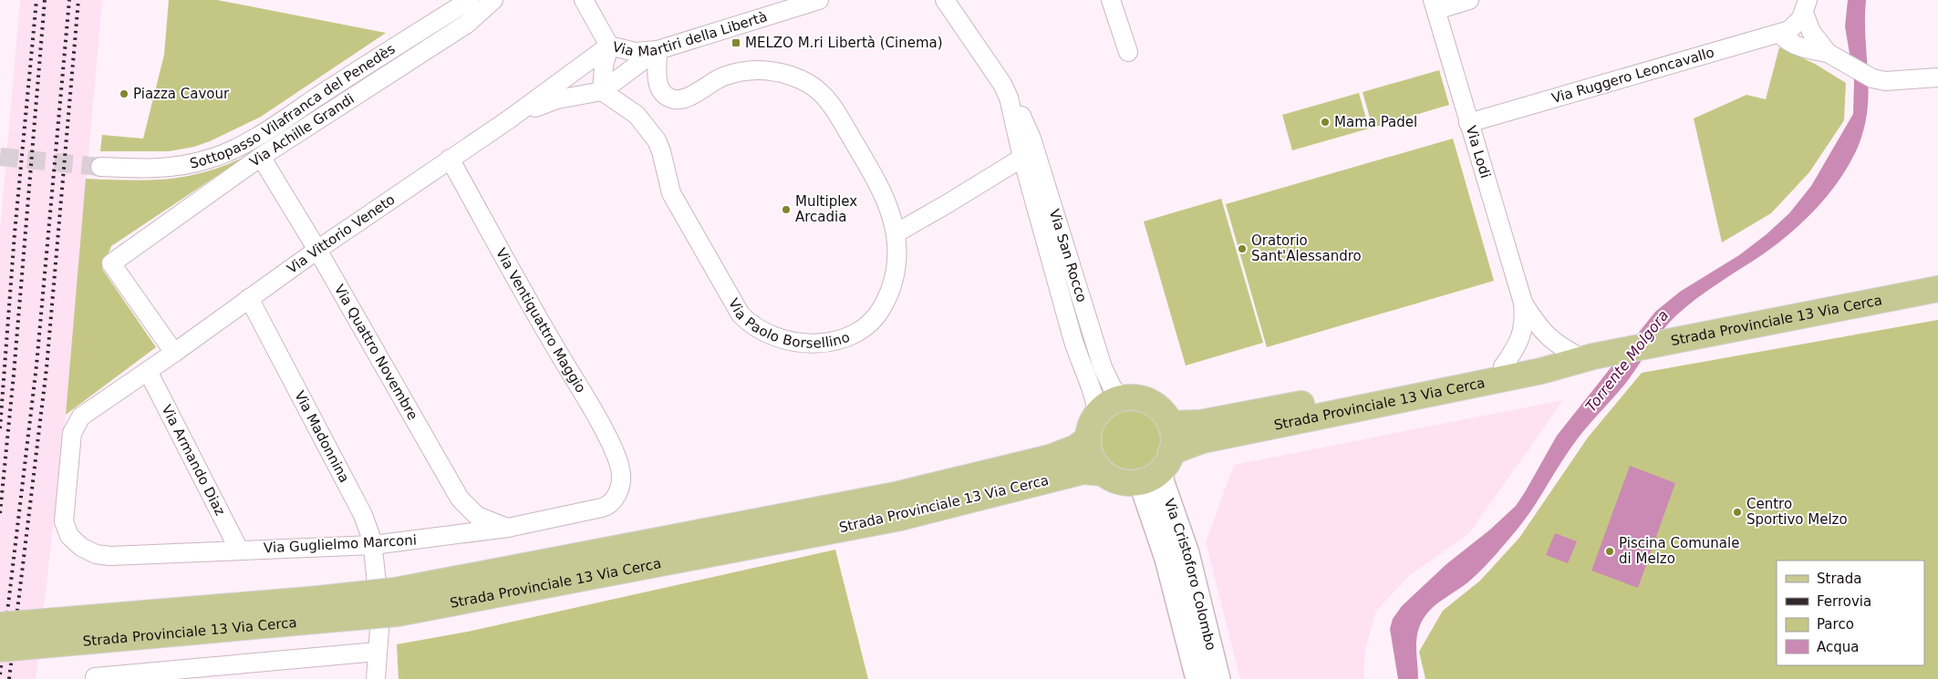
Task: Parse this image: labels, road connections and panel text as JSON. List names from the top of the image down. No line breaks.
{"streets":{"main road":["Strada Provinciale 13 Via Cerca"],"street":["Via Martiri della Libertà","Via Ruggero Leoncavallo","Sottopasso Vilafranca del Penedès","Via Achille Grandi","Via Lodi","Via Vittorio Veneto","Via San Rocco","Via Paolo Borsellino","Via Ventiquattro Maggio","Via Quattro Novembre","Via Madonnina","Via Armando Diaz","Via Guglielmo Marconi","Via Cristoforo Colombo"]},"crossings":[["Via Martiri della Libertà","Via Vittorio Veneto"],["Via Martiri della Libertà","Via Paolo Borsellino"],["Via Ruggero Leoncavallo","Via Lodi"],["Via Achille Grandi","Via Vittorio Veneto"],["Via Achille Grandi","Via Quattro Novembre"],["Via Lodi","Strada Provinciale 13 Via Cerca"],["Via Vittorio Veneto","Via Paolo Borsellino"],["Via Vittorio Veneto","Via Ventiquattro Maggio"],["Via Vittorio Veneto","Via Quattro Novembre"],["Via Vittorio Veneto","Via Madonnina"],["Via Vittorio Veneto","Via Armando Diaz"],["Via Vittorio Veneto","Via Guglielmo Marconi"],["Via San Rocco","Strada Provinciale 13 Via Cerca"],["Via San Rocco","Via Cristoforo Colombo"],["Via Ventiquattro Maggio","Via Guglielmo Marconi"],["Strada Provinciale 13 Via Cerca","Via Cristoforo Colombo"],["Via Quattro Novembre","Via Guglielmo Marconi"],["Via Madonnina","Via Guglielmo Marconi"],["Via Armando Diaz","Via Guglielmo Marconi"]],"water":["Torrente Molgora"],"places":{"transit":["MELZO M.ri Libertà (Cinema)"],"other":["Piazza Cavour","Mama Padel","Multiplex Arcadia","Oratorio Sant'Alessandro","Centro Sportivo Melzo","Piscina Comunale di Melzo"]},"legend":["Strada","Ferrovia","Parco","Acqua"]}
